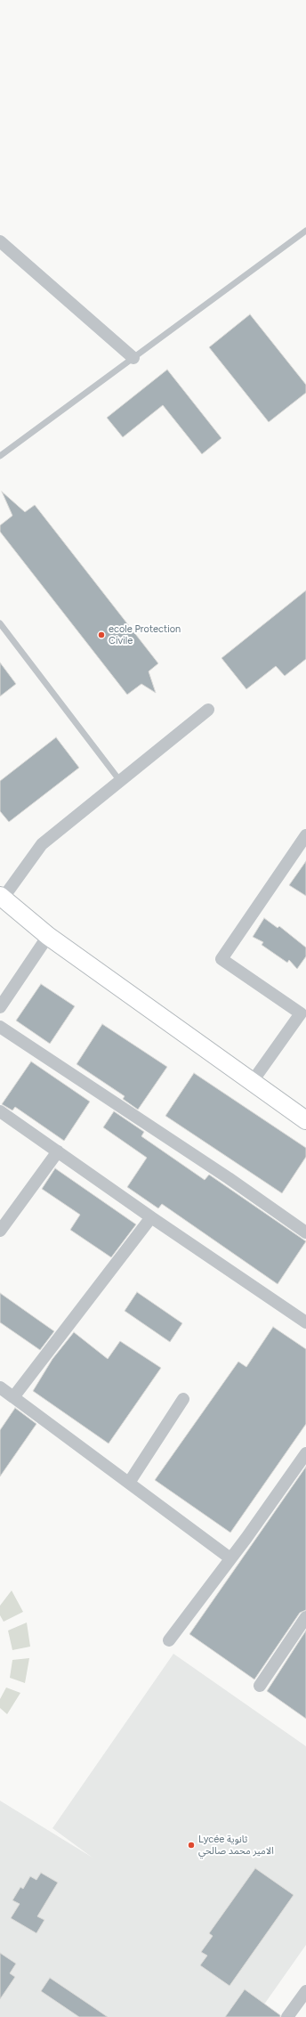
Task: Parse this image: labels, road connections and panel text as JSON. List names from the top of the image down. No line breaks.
{"places":["ecole Protection Civile","Lycée ثانوية الامير محمد صالحي"]}
